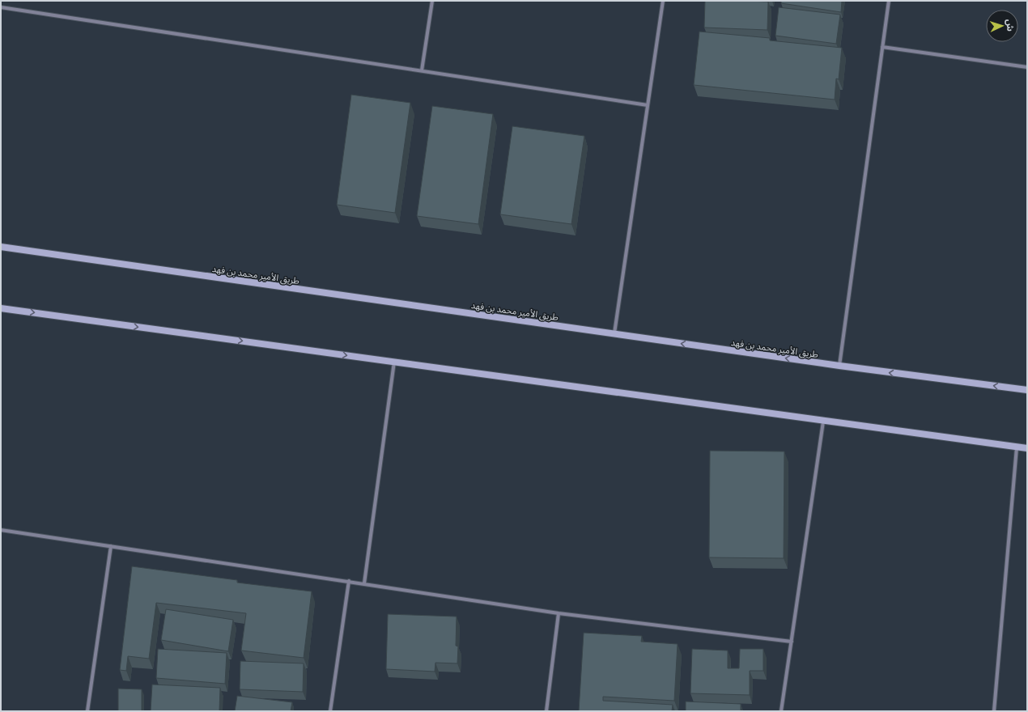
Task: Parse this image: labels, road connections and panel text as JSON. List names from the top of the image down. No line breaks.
{"streets":{"street":["طريق الأمير محمد بن فهد"]},"north":"right"}
